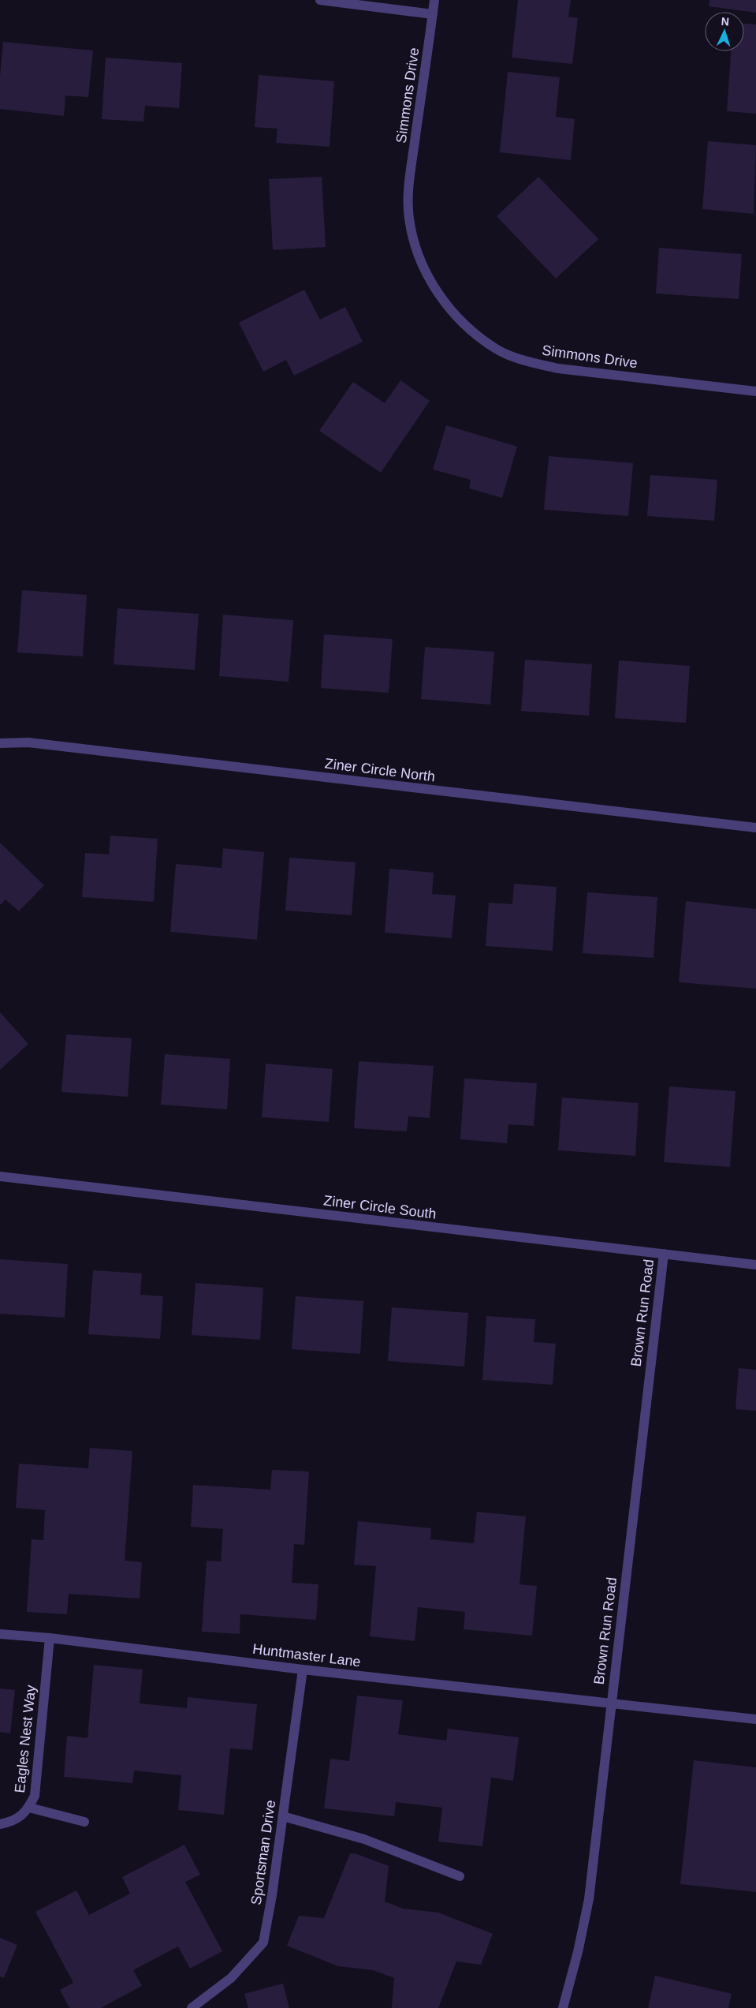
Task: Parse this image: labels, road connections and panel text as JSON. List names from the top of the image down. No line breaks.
{"streets":{"street":["Simmons Drive","Ziner Circle North","Ziner Circle South","Brown Run Road","Huntmaster Lane","Eagles Nest Way","Sportsman Drive"]},"crossings":[["Ziner Circle South","Brown Run Road"],["Brown Run Road","Huntmaster Lane"],["Huntmaster Lane","Eagles Nest Way"],["Huntmaster Lane","Sportsman Drive"]],"north":"top"}
